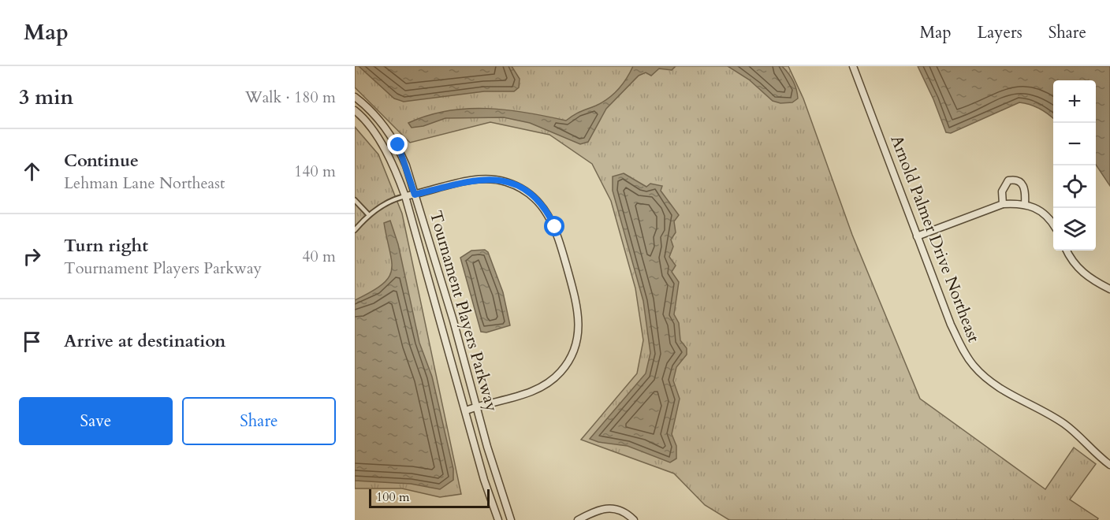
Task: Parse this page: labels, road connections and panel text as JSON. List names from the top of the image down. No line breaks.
{"streets":{"street":["Arnold Palmer Drive Northeast","Tournament Players Parkway"]},"scale_bar":"100 m","page":{"header":"Map","nav":["Map","Layers","Share"],"heading":["3 min","Walk · 180 m"],"map_buttons":["+","−"],"list":[["Continue","Lehman Lane Northeast","140 m"],["Turn right","Tournament Players Parkway","40 m"],"Arrive at destination"],"buttons":["Save","Share"],"scale":"100 m"}}
